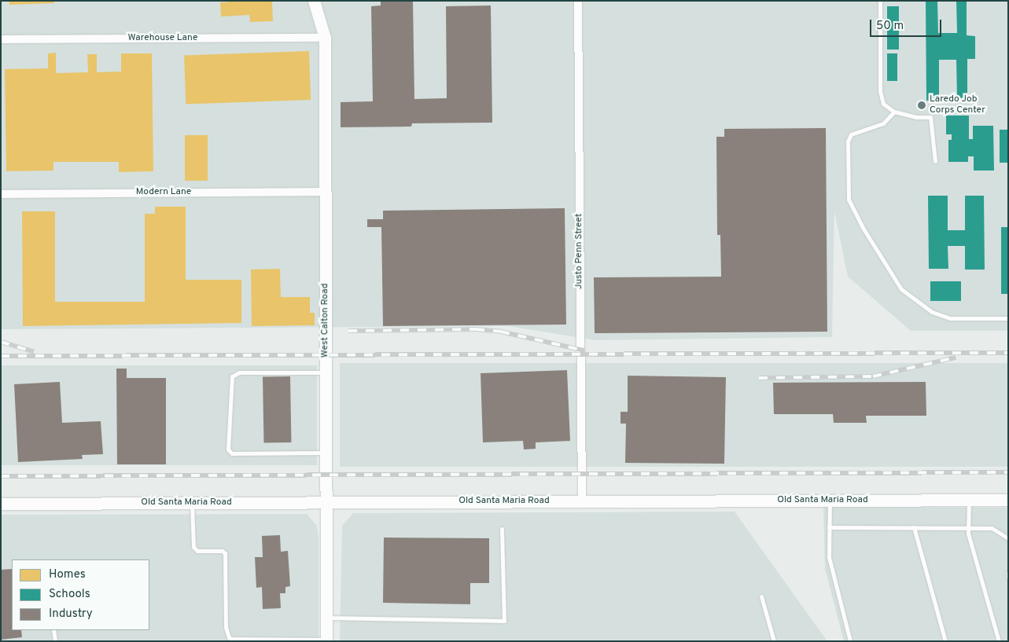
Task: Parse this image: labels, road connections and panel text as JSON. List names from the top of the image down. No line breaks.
{"streets":{"main road":["West Calton Road","Old Santa Maria Road"],"street":["Warehouse Lane","Modern Lane","Justo Penn Street"]},"crossings":[["Warehouse Lane","West Calton Road"],["Modern Lane","West Calton Road"],["Justo Penn Street","Old Santa Maria Road"],["West Calton Road","Old Santa Maria Road"]],"places":["Laredo Job Corps Center"],"legend":["Homes","Schools","Industry"],"scale_bar":"50 m"}
